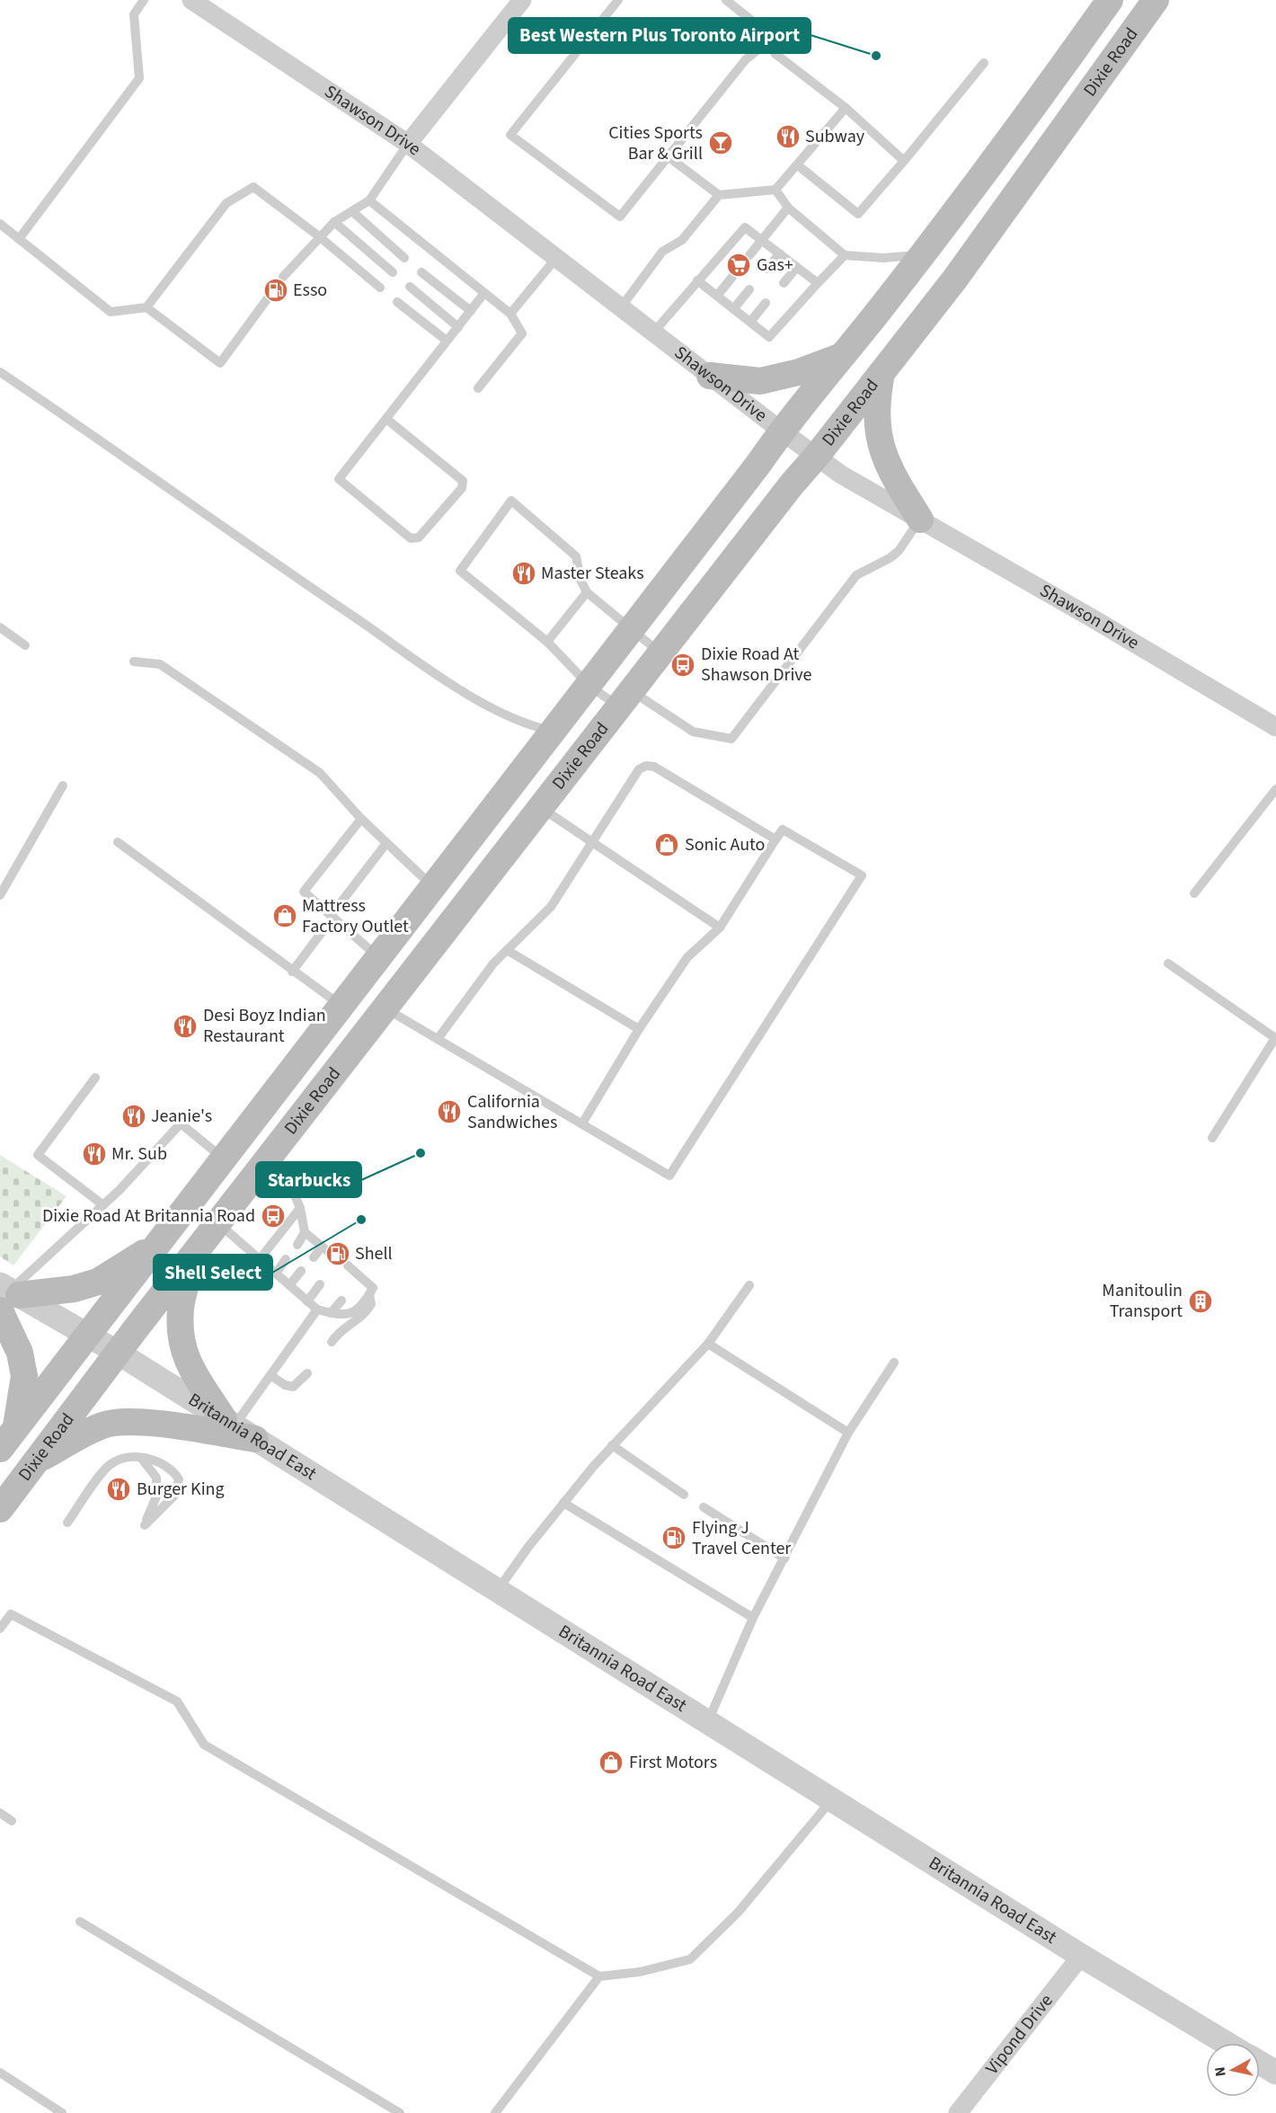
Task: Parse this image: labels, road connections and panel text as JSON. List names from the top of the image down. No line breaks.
{"streets":{"main road":["Dixie Road"],"street":["Shawson Drive","Britannia Road East","Vipond Drive"]},"crossings":[["Dixie Road","Shawson Drive"],["Dixie Road","Britannia Road East"],["Britannia Road East","Vipond Drive"]],"places":{"other":["Best Western Plus Toronto Airport","Starbucks","Shell Select"],"restaurant":["Subway","Master Steaks","Desi Boyz Indian Restaurant","California Sandwiches","Jeanie's","Mr. Sub","Burger King"],"bar":["Cities Sports Bar & Grill"],"supermarket":["Gas+"],"fuel station":["Esso","Shell","Flying J Travel Center"],"bus stop":["Dixie Road At Shawson Drive","Dixie Road At Britannia Road"],"shop":["Sonic Auto","Mattress Factory Outlet","First Motors"],"building":["Manitoulin Transport"]},"north":"left"}
